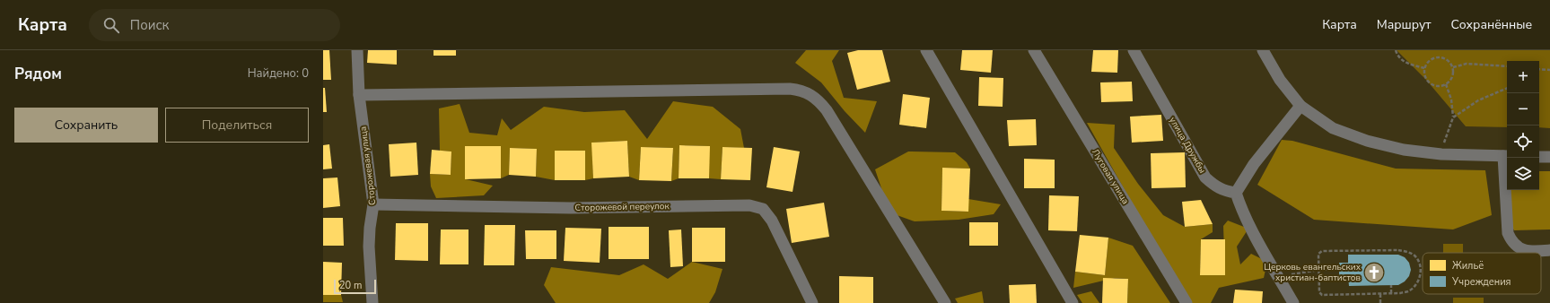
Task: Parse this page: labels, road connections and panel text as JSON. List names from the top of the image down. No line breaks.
{"streets":{"street":["улица Дружбы","Сторожевая улица","Луговая улица","Сторожевой переулок"]},"crossings":[["Сторожевая улица","Сторожевой переулок"]],"places":{"church":["Церковь евангельских христиан-баптистов"]},"legend":["Жильё","Учреждения"],"scale_bar":"20 m","page":{"header":"Карта","search":"Поиск","nav":["Карта","Маршрут","Сохранённые"],"heading":["Рядом","Найдено: 0"],"map_buttons":["+","−"],"buttons":["Сохранить","Поделиться"],"scale":"20 m"}}
